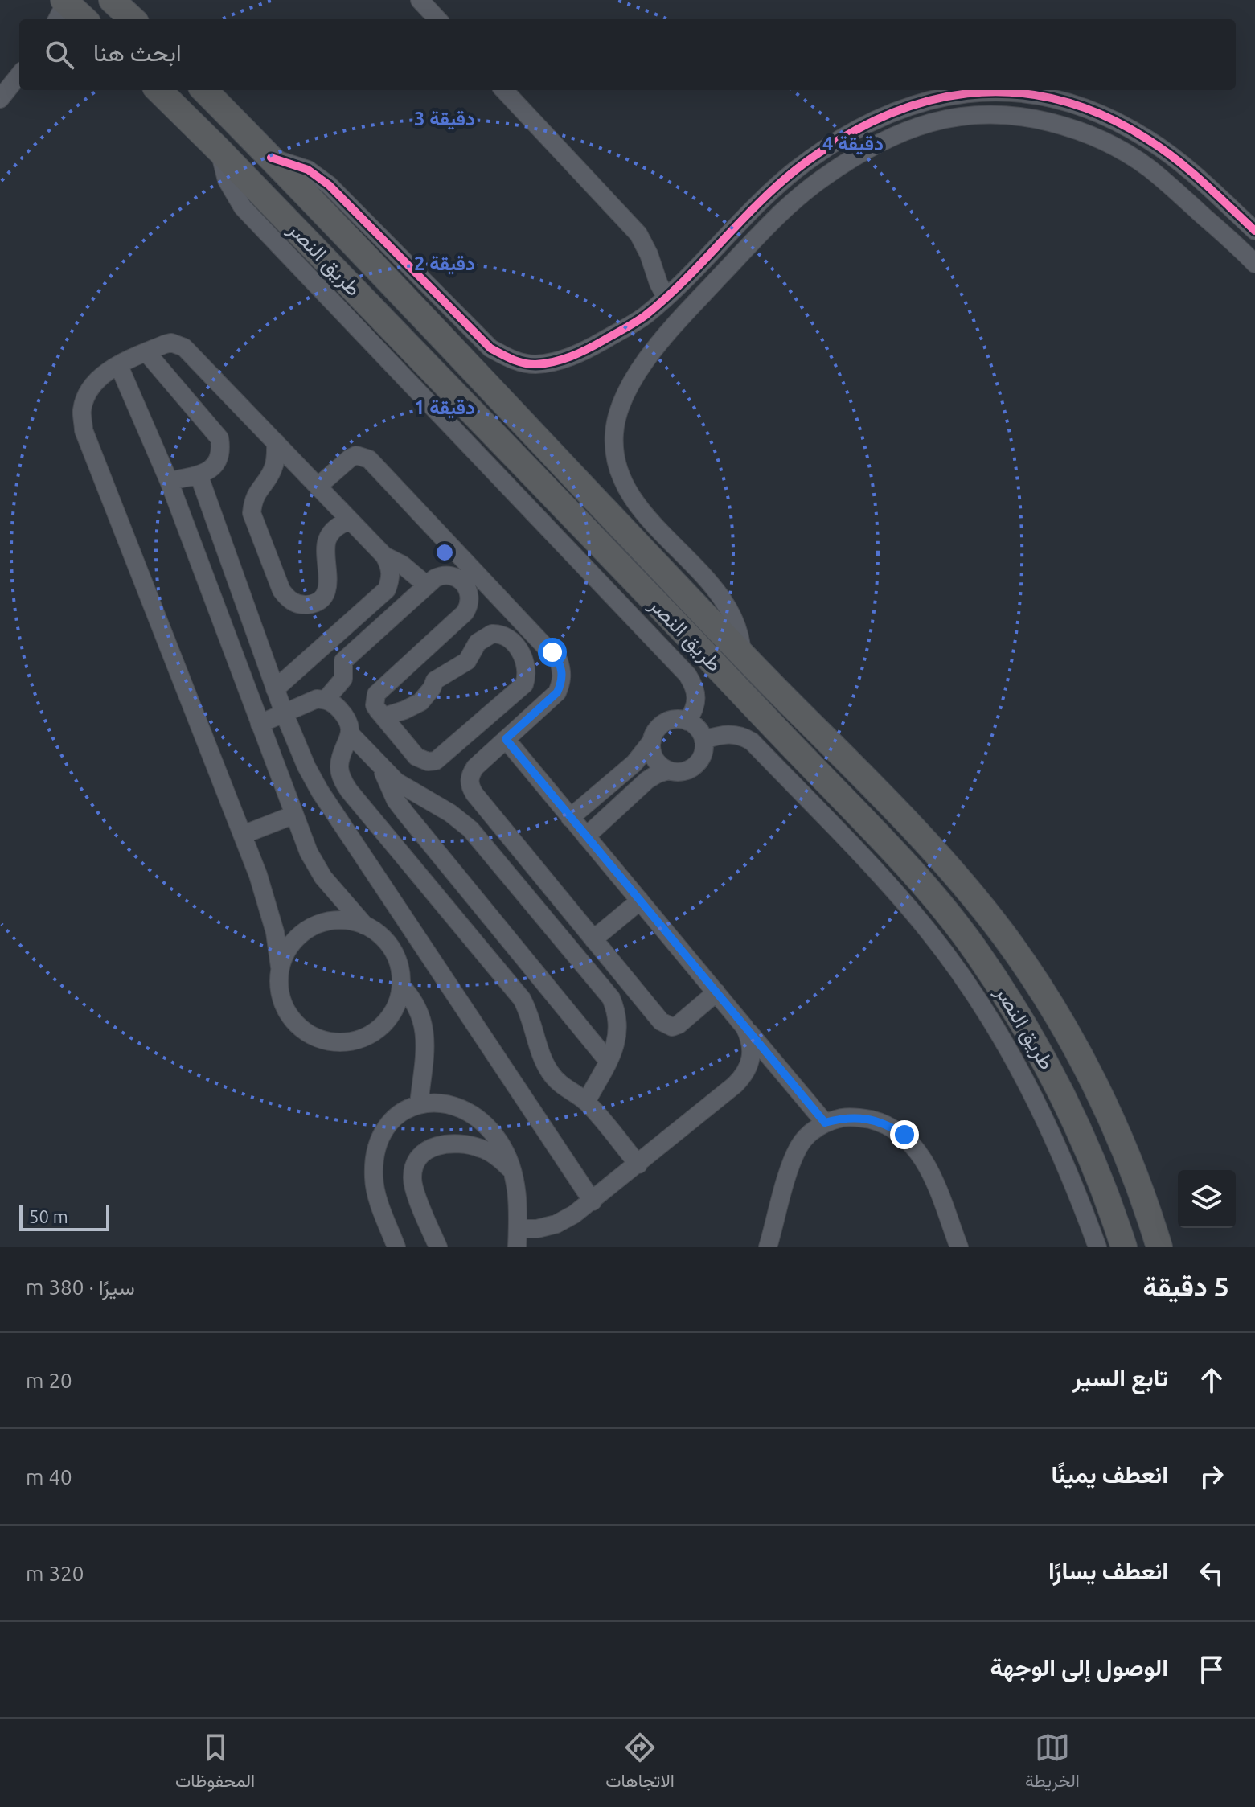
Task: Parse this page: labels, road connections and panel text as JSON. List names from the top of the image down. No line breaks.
{"streets":{"highway":["طريق النصر"]},"scale_bar":"50 m","page":{"search":"ابحث هنا","scale":"50 m","heading":["5 دقيقة","سيرًا · 380 m"],"list":[["تابع السير","20 m"],["انعطف يمينًا","40 m"],["انعطف يسارًا","320 m"],"الوصول إلى الوجهة"],"nav":["الخريطة","الاتجاهات","المحفوظات"]},"rings":["3 دقيقة","4 دقيقة","2 دقيقة","1 دقيقة"]}
